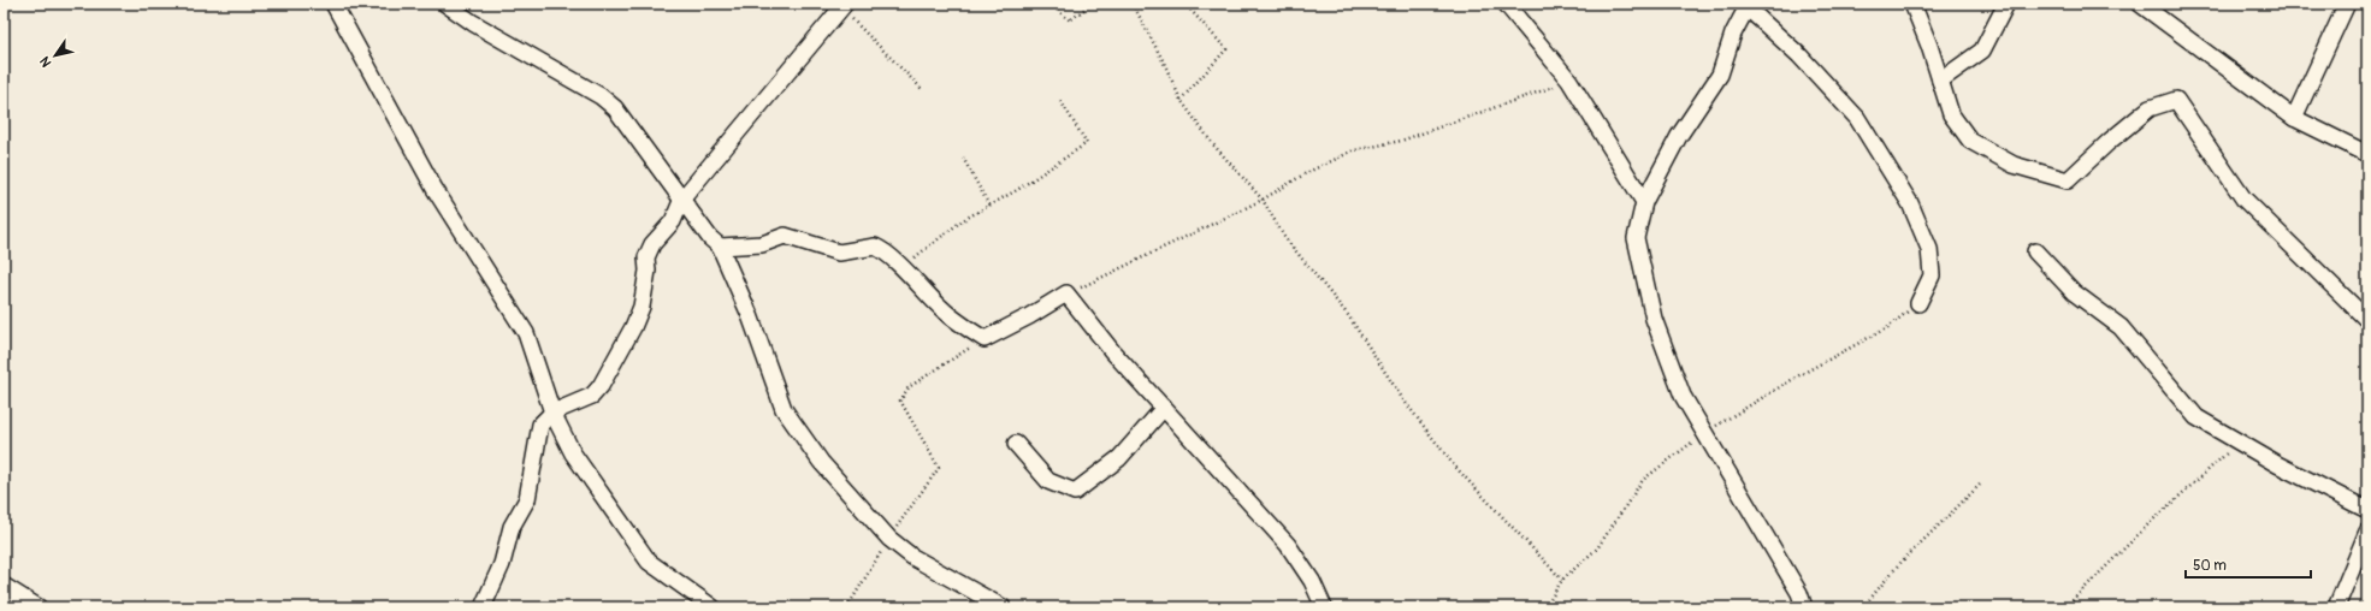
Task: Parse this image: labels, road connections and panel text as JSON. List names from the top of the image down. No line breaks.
{"scale_bar":"50 m","north":"bottom left"}
